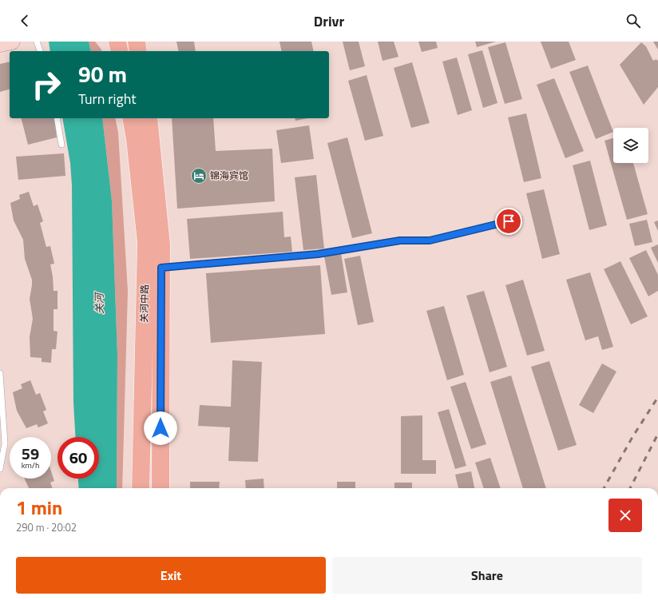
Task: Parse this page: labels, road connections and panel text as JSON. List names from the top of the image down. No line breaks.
{"streets":{"main road":["关河中路"]},"water":["关河"],"places":{"hotel":["锦海宾馆"]},"page":{"header":"Drivr","turn":["90 m","Turn right"],"speed":"59 km/h","limit":"60","heading":["1 min","290 m · 20:02"],"buttons":["Exit","Share"]}}
